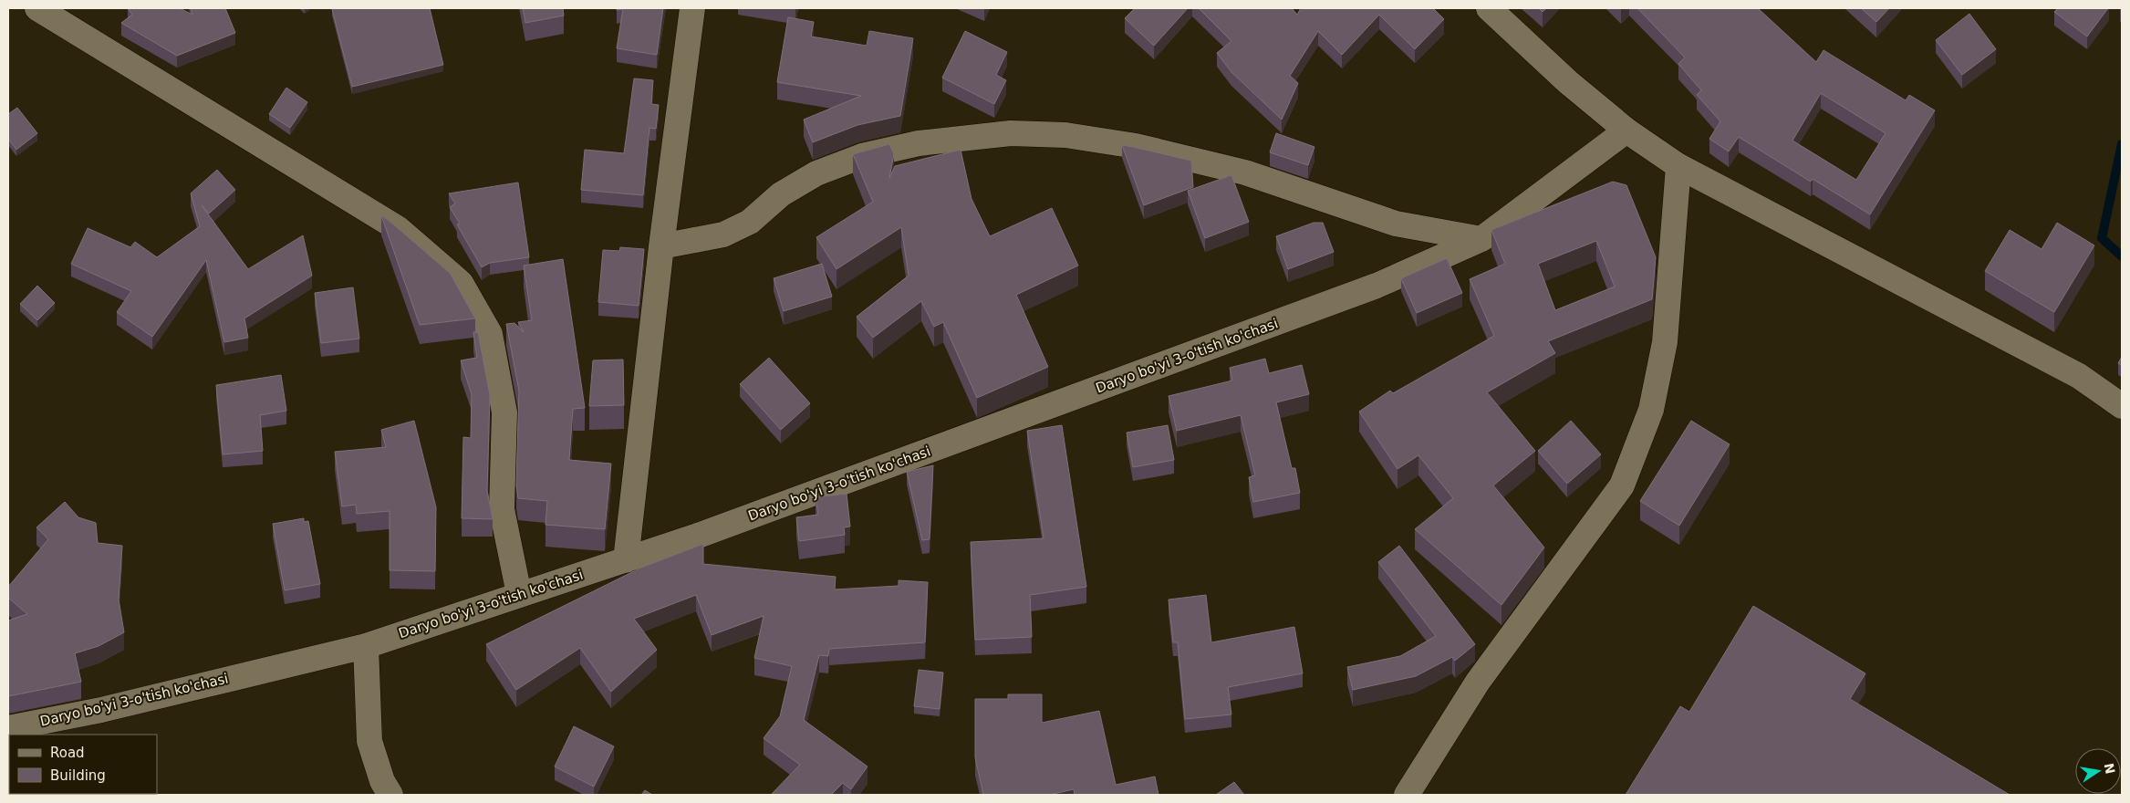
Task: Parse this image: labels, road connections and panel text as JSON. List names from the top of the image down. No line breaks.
{"streets":{"street":["Daryo bo'yi 3-o'tish ko'chasi"]},"legend":["Road","Building"],"north":"right"}
